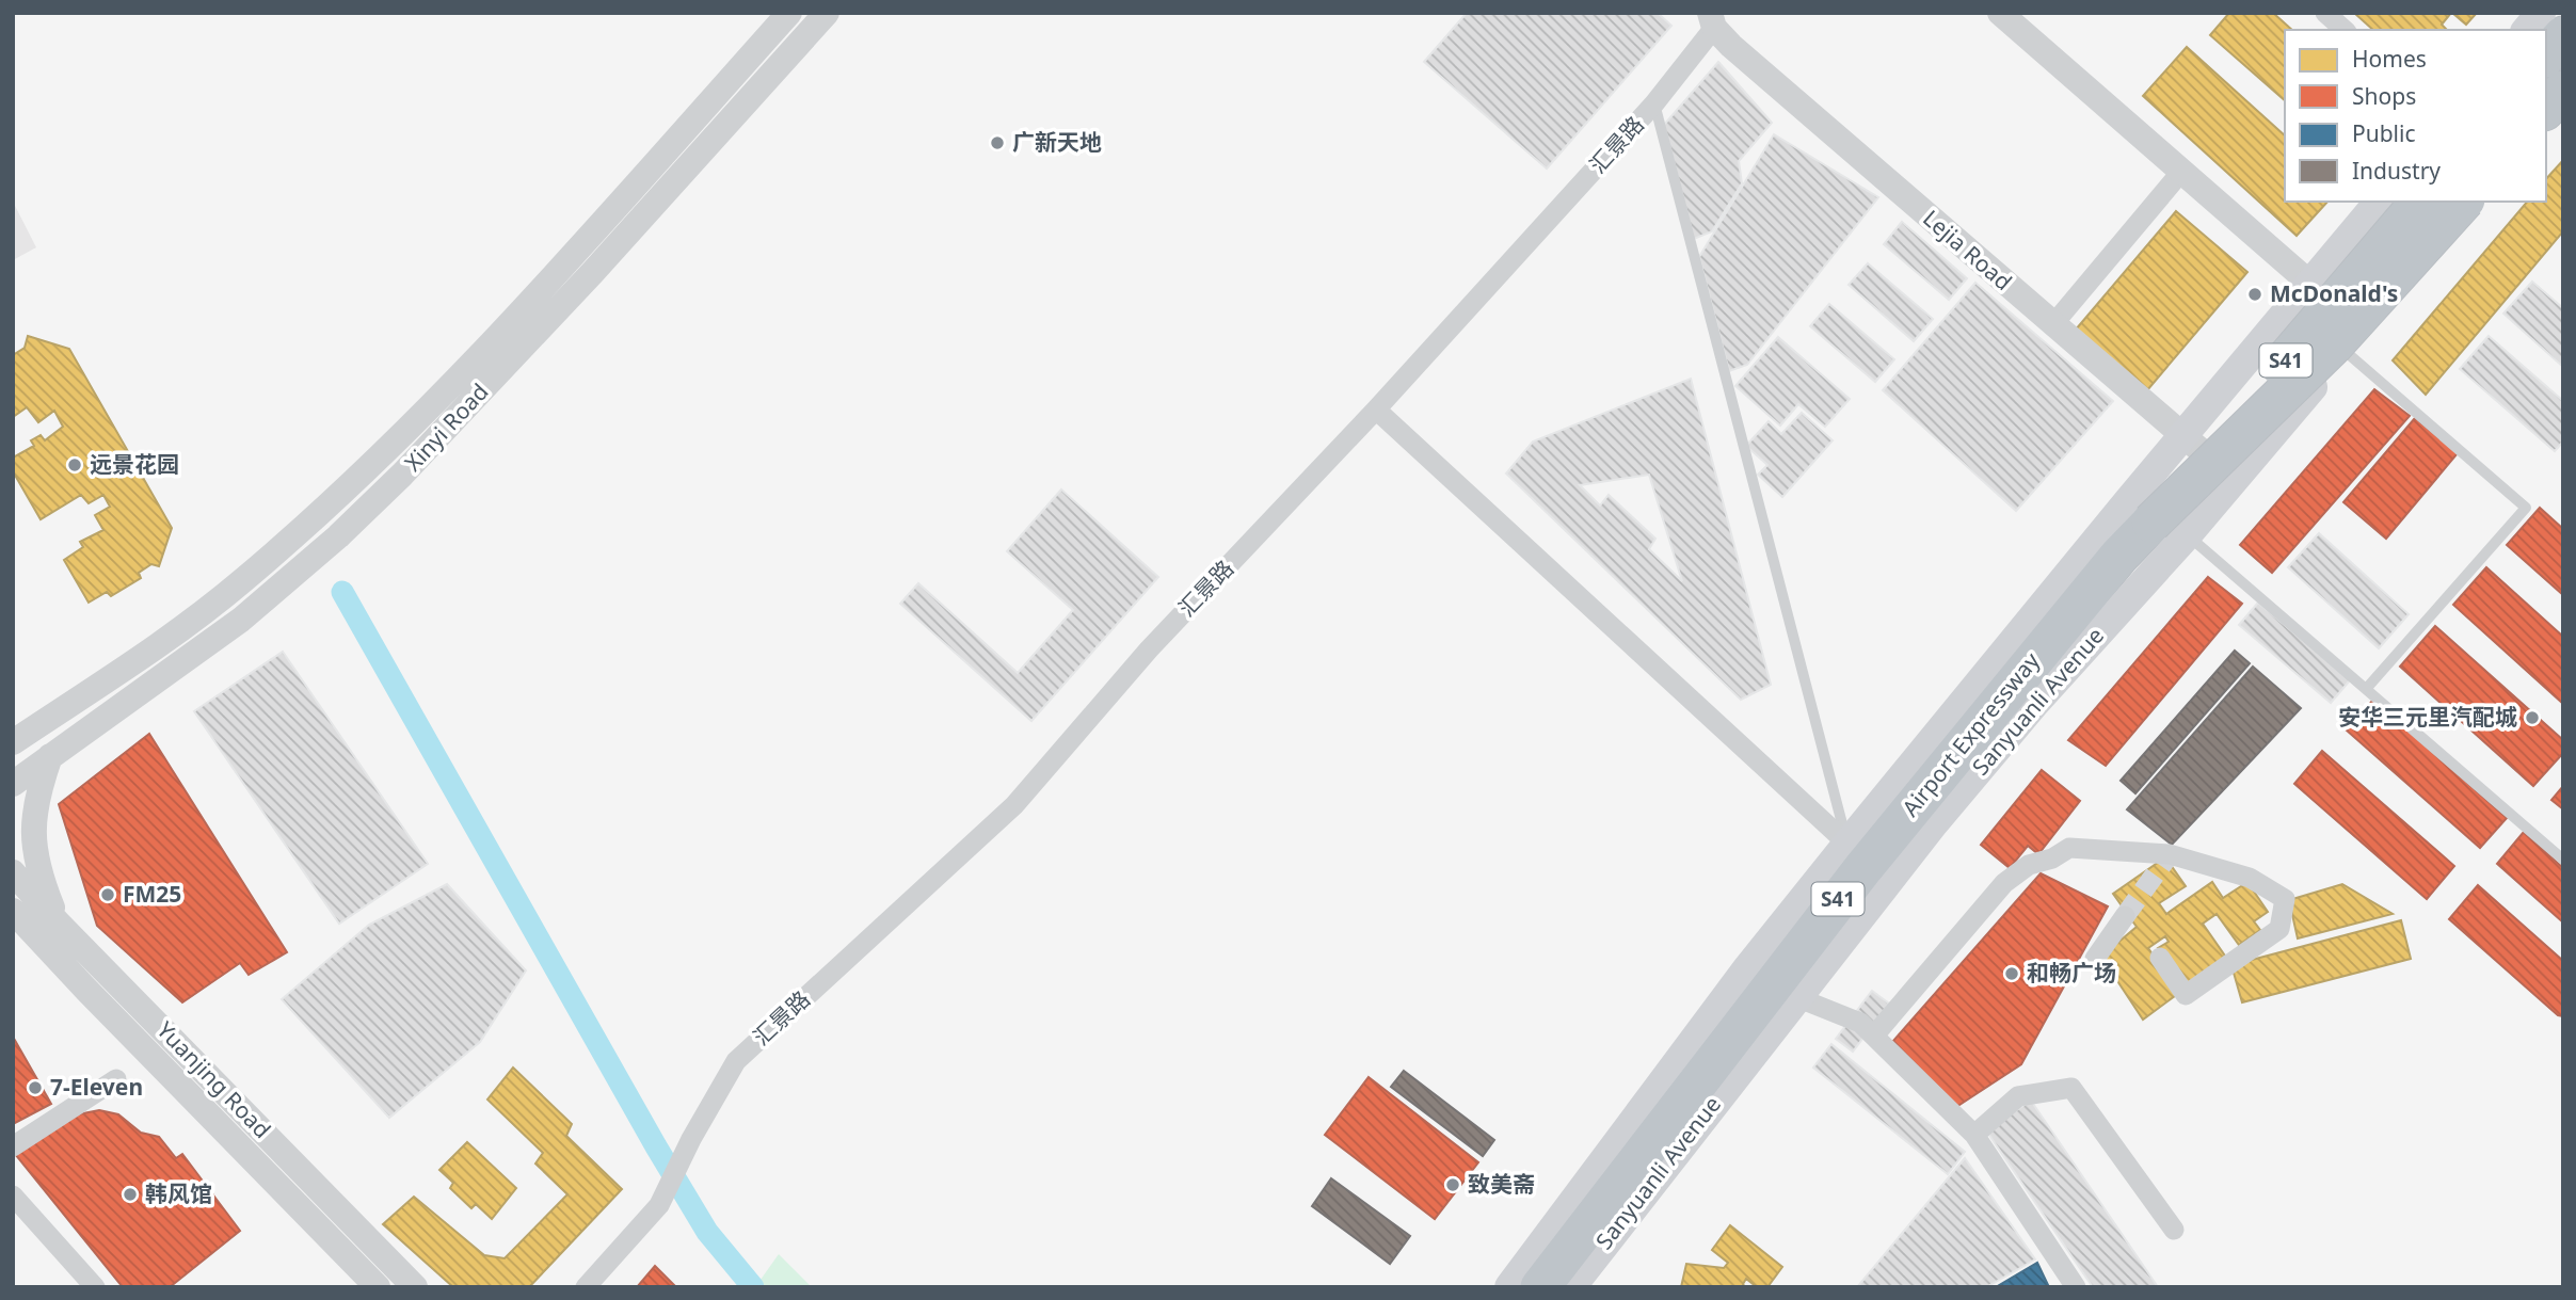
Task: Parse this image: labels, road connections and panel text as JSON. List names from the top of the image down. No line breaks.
{"streets":{"highway":["S41","Airport Expressway"],"main road":["Sanyuanli Avenue"],"street":["汇景路","Lejia Road","Xinyi Road","Yuanjing Road"]},"crossings":[["汇景路","Lejia Road"],["Lejia Road","Sanyuanli Avenue"],["Sanyuanli Avenue","Airport Expressway"]],"places":["广新天地","McDonald's","远景花园","安华三元里汽配城","FM25","和畅广场","7-Eleven","致美斋","韩风馆"],"legend":["Homes","Shops","Public","Industry"]}
